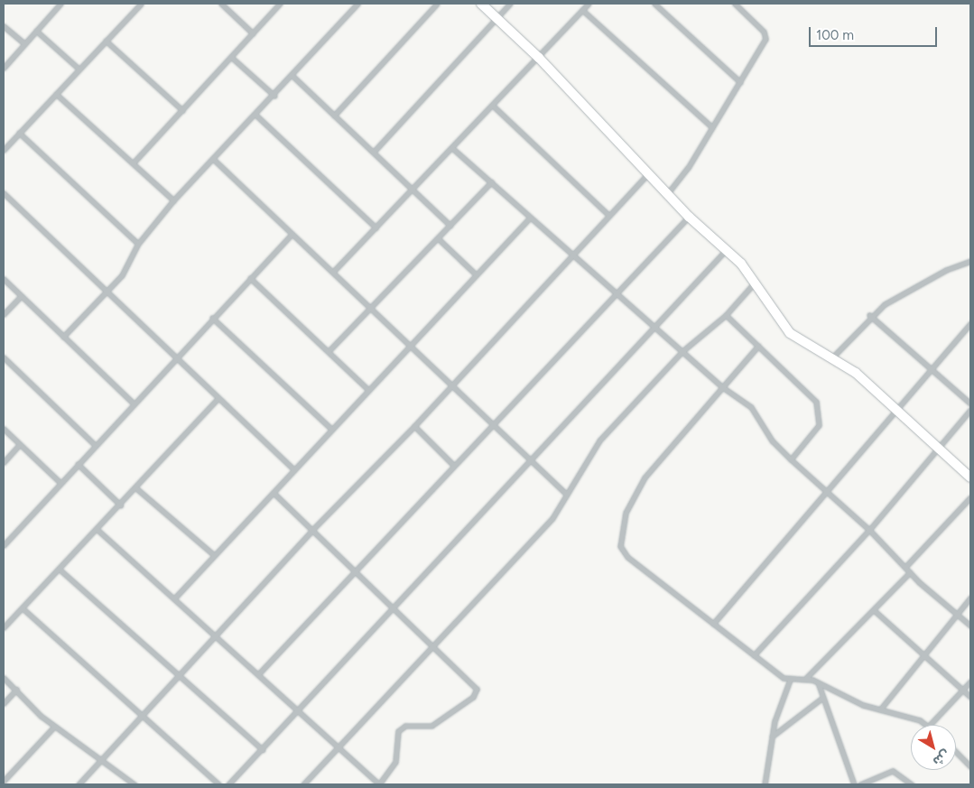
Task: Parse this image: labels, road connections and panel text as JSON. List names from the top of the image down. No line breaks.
{"scale_bar":"100 m","north":"bottom right"}
